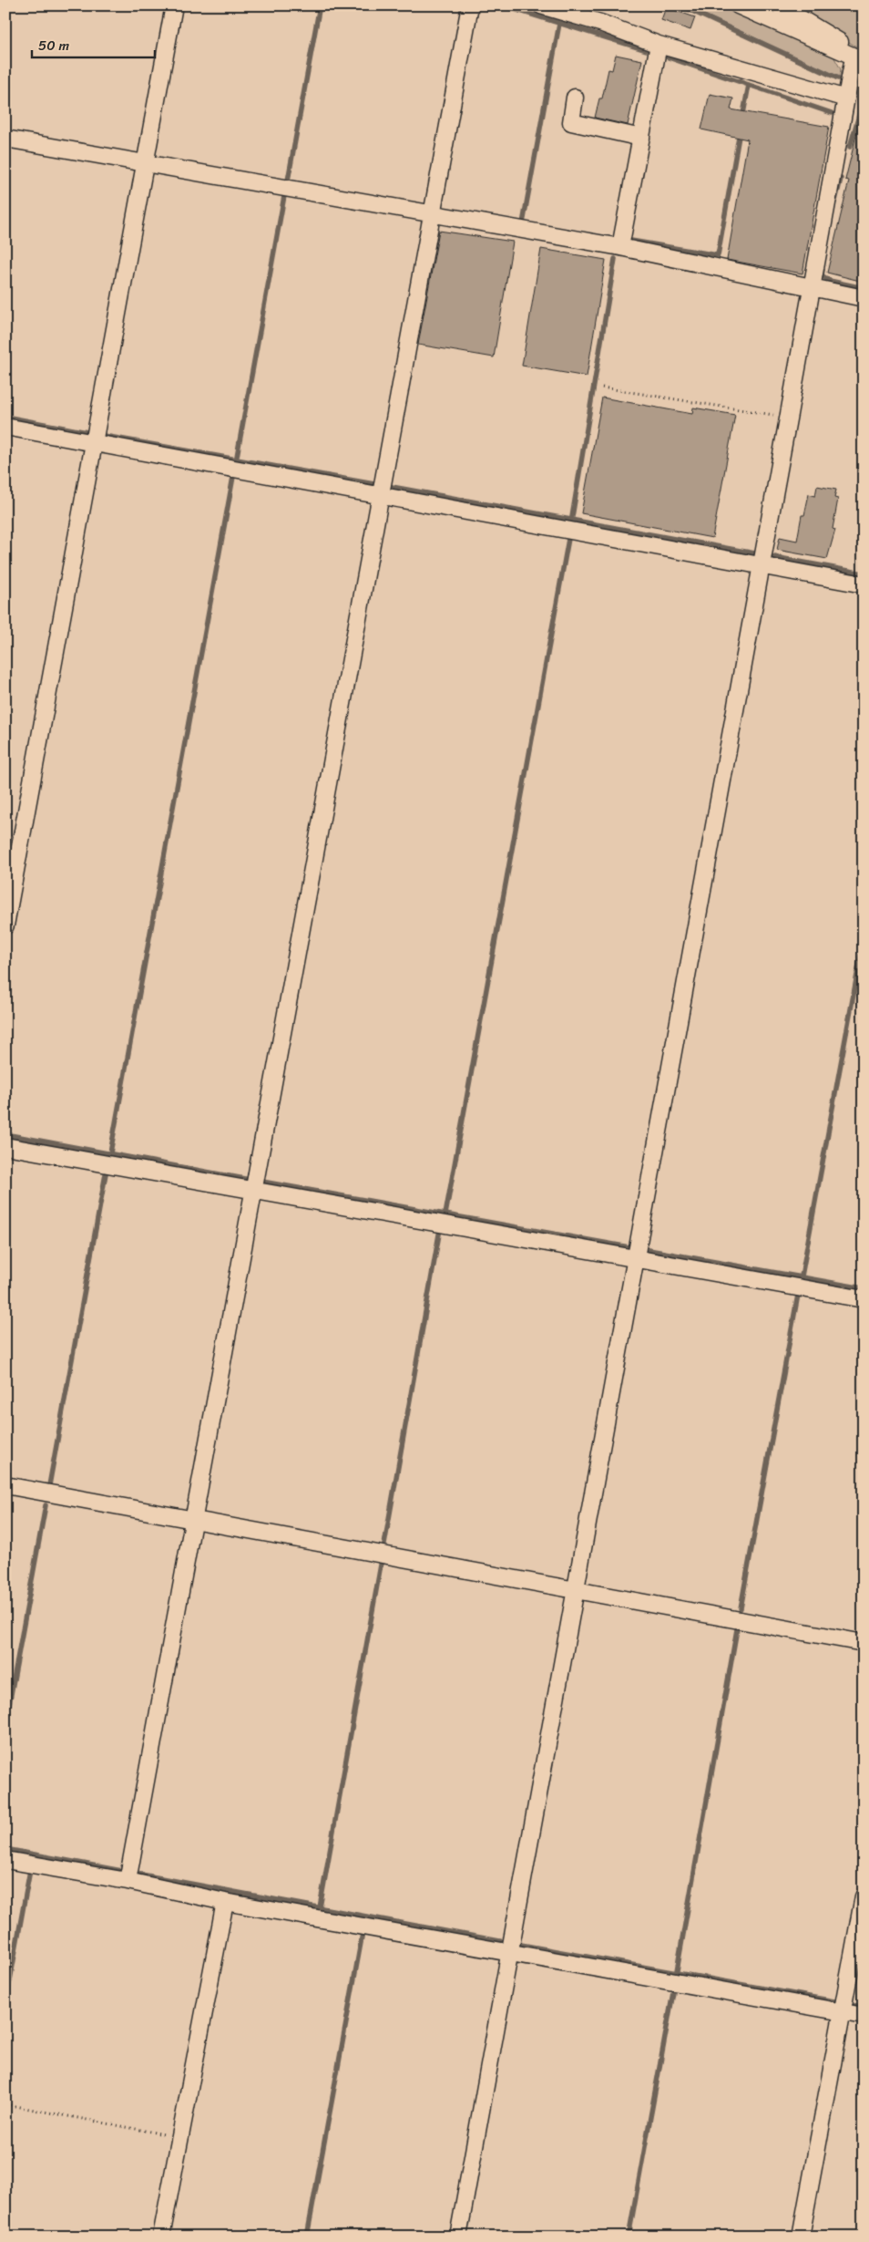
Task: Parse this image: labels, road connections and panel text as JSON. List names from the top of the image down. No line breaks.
{"scale_bar":"50 m"}
